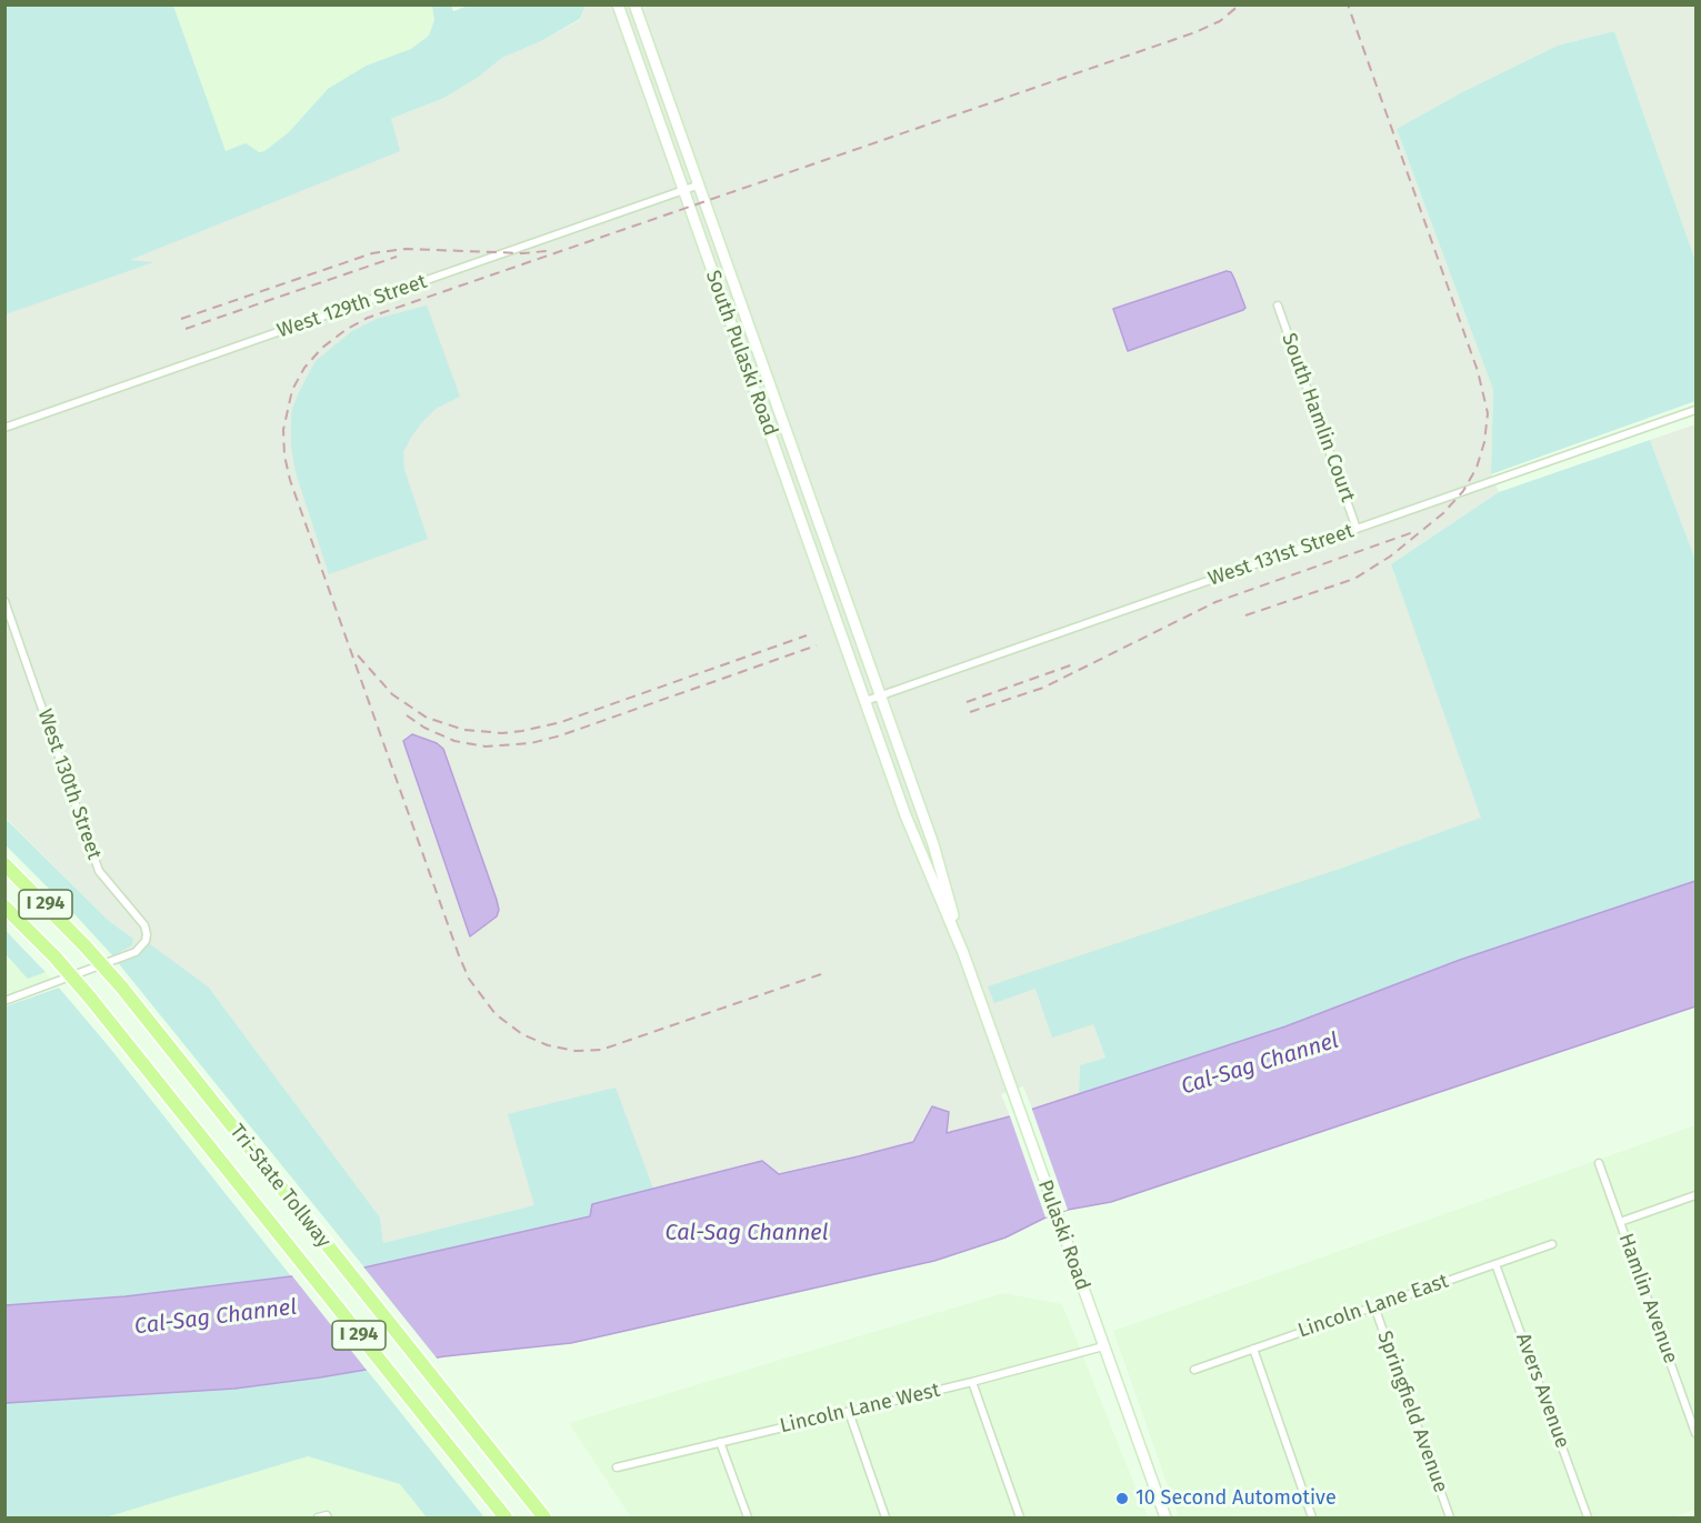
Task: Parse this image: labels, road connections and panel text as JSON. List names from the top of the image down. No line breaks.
{"streets":{"highway":["I 294","Tri-State Tollway"],"main road":["South Pulaski Road","Pulaski Road"],"street":["West 129th Street","South Hamlin Court","West 131st Street","West 130th Street","Hamlin Avenue","Lincoln Lane East","Avers Avenue","Lincoln Lane West","Springfield Avenue"]},"crossings":[["West 129th Street","South Pulaski Road"],["South Pulaski Road","West 131st Street"],["South Pulaski Road","Pulaski Road"],["South Hamlin Court","West 131st Street"],["West 131st Street","Pulaski Road"],["Pulaski Road","Lincoln Lane West"],["Lincoln Lane East","Avers Avenue"],["Lincoln Lane East","Springfield Avenue"]],"water":["Cal-Sag Channel"],"places":["10 Second Automotive"]}
